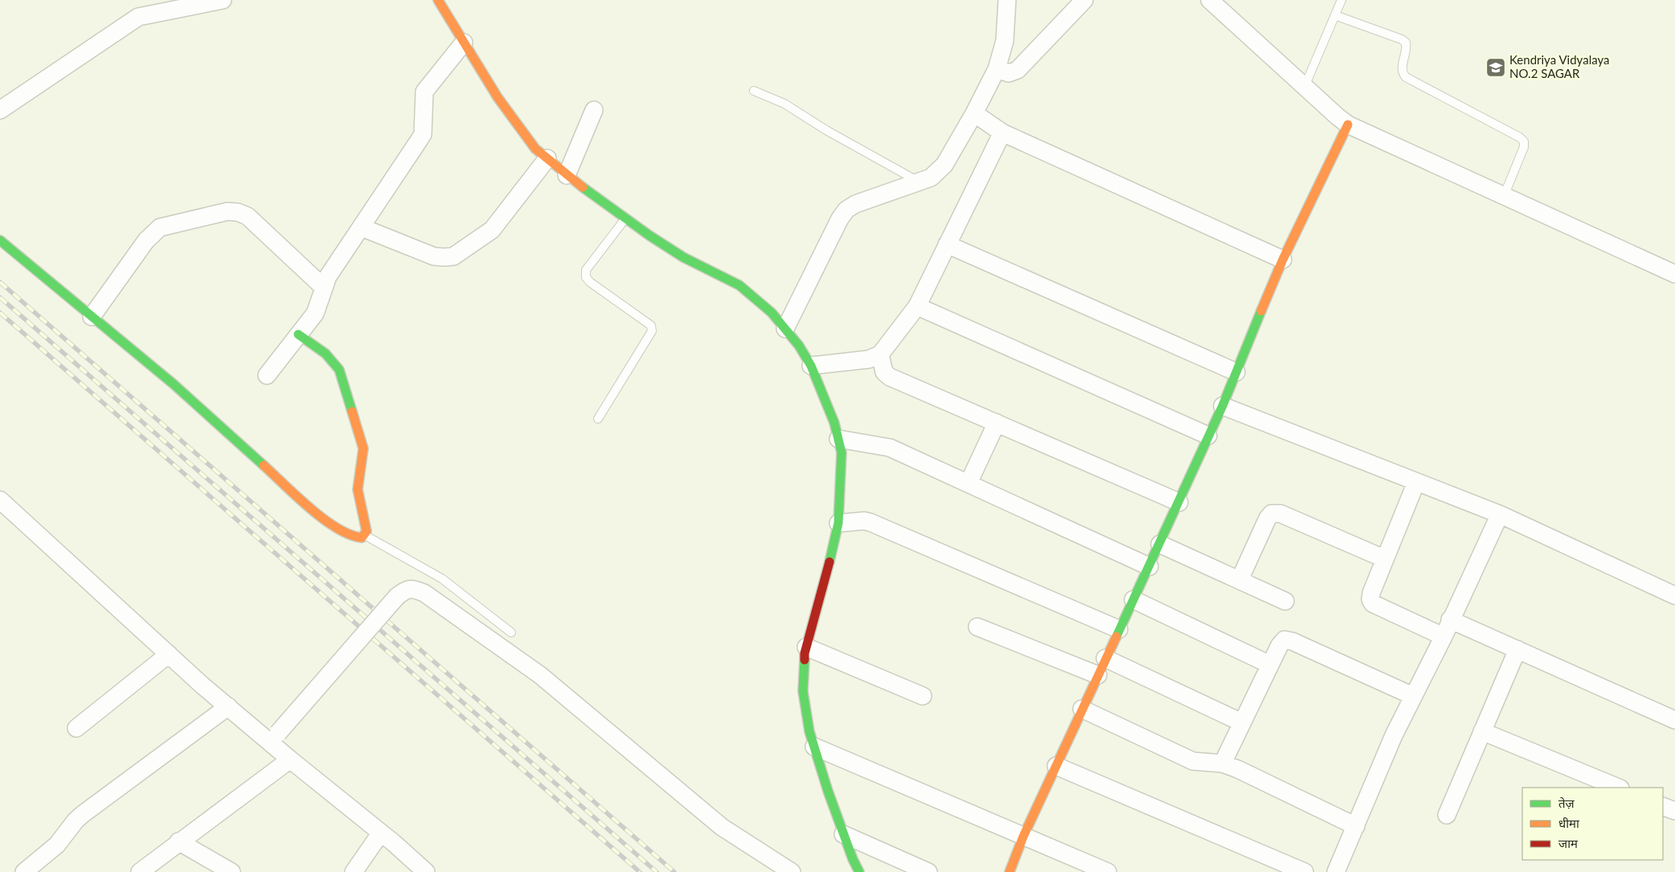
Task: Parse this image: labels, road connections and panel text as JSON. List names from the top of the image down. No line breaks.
{"places":{"school or university":["Kendriya Vidyalaya NO.2 SAGAR"]},"legend":["तेज़","धीमा","जाम"]}
